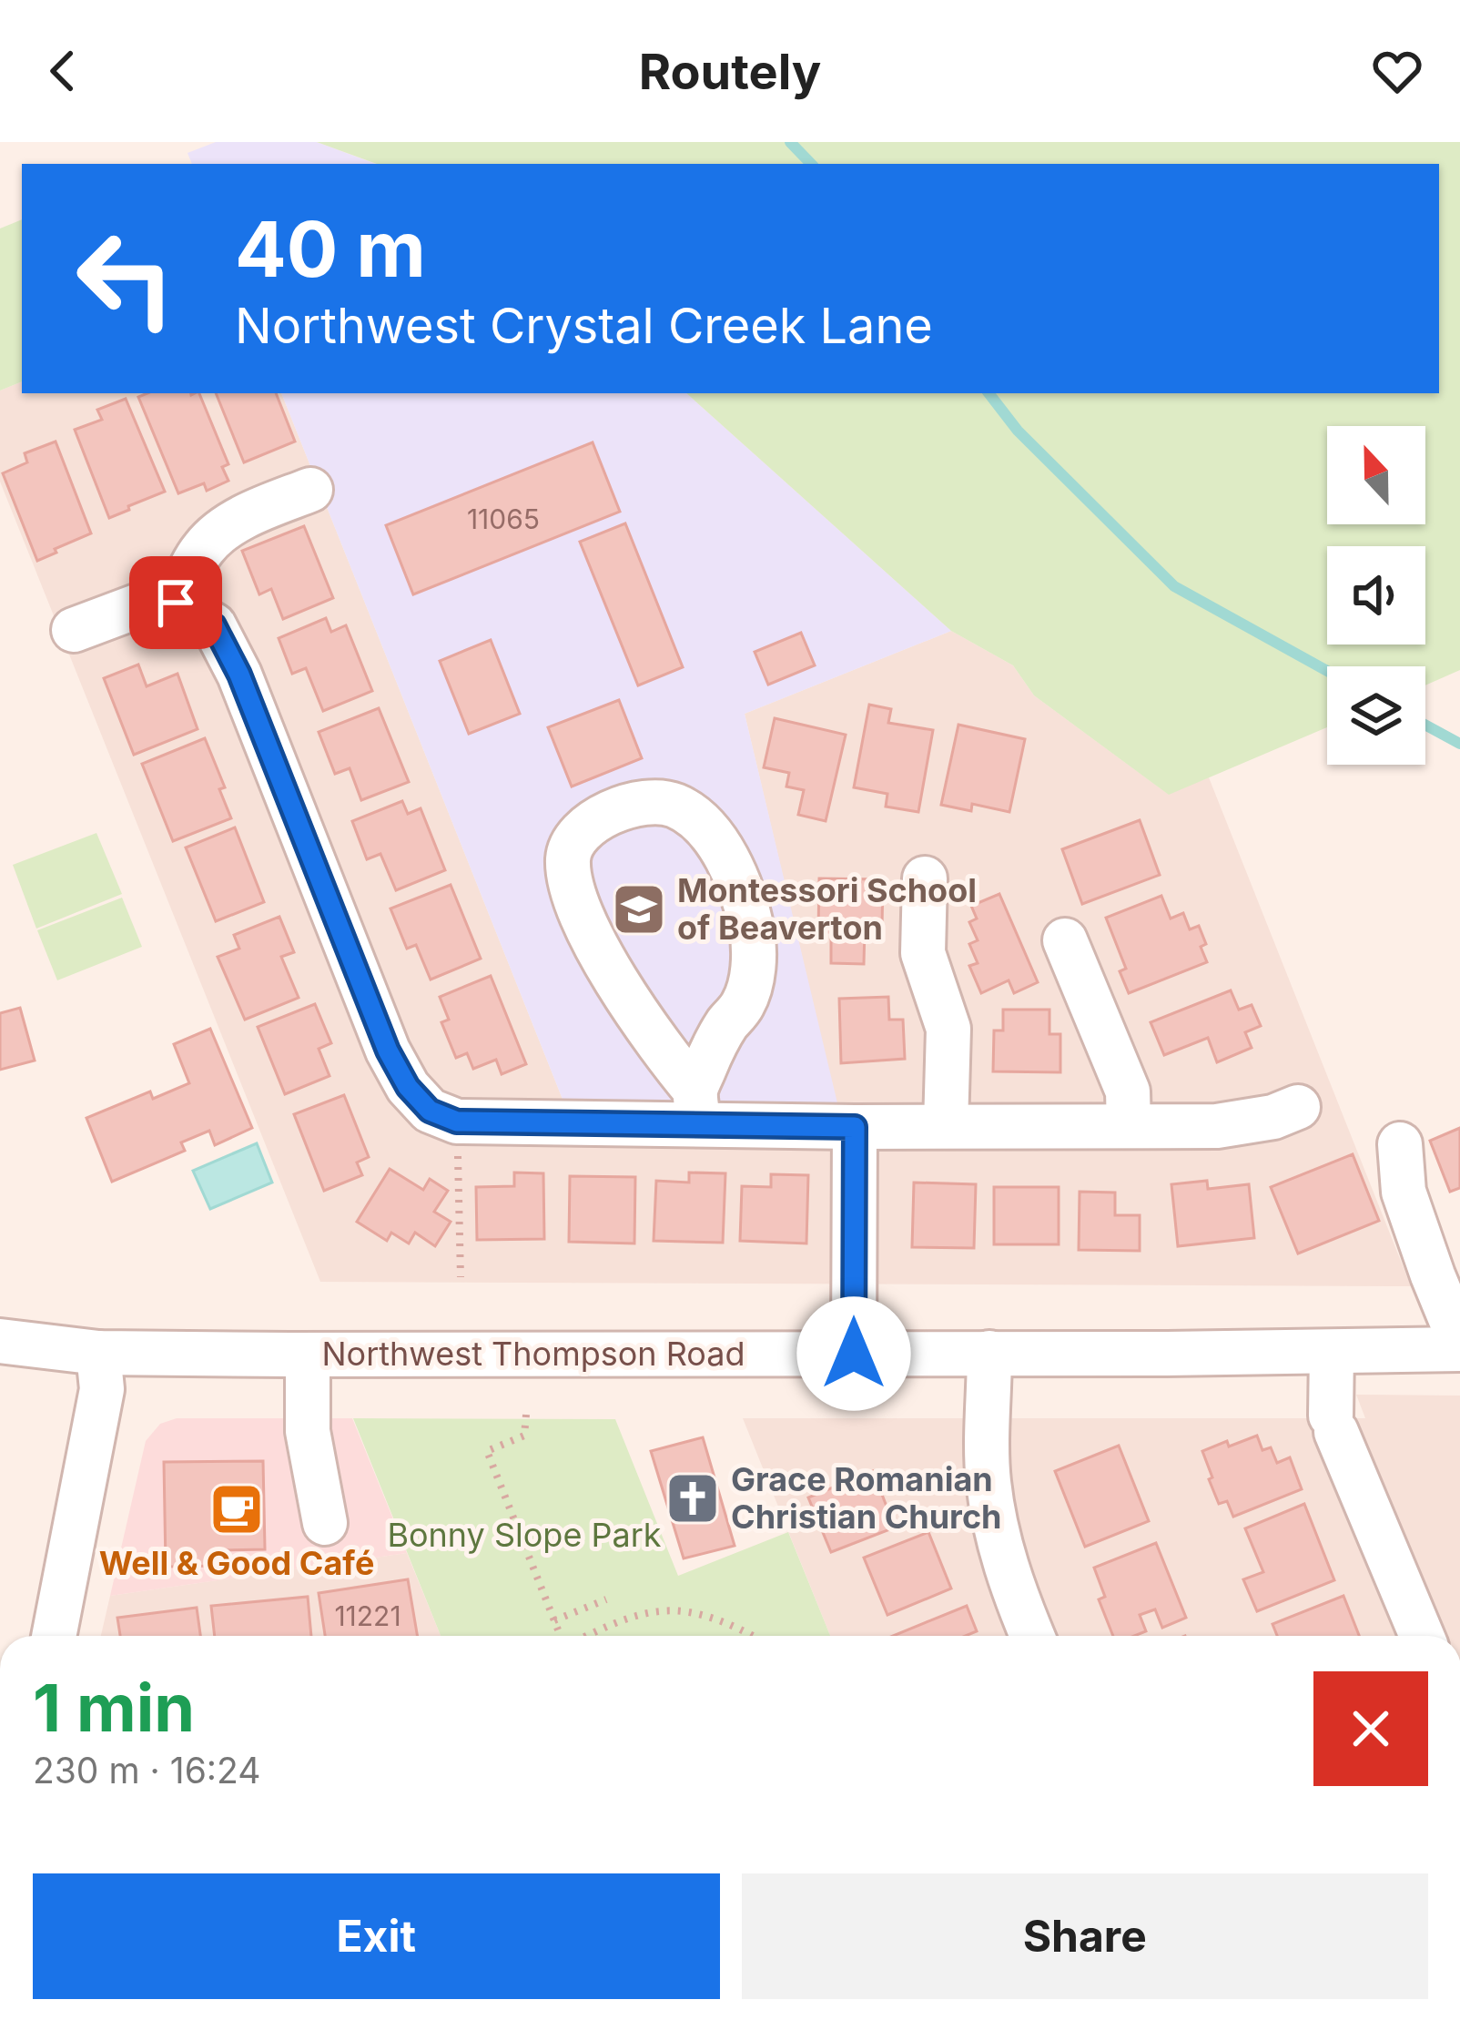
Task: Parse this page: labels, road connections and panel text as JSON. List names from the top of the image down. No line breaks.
{"streets":{"street":["Northwest Thompson Road"]},"parks":["Bonny Slope Park"],"places":{"school or university":["Montessori School of Beaverton"],"church":["Grace Romanian Christian Church"],"cafe":["Well & Good Café"]},"house_numbers":["11065","11221"],"north":"top","page":{"header":"Routely","turn":["40 m","Northwest Crystal Creek Lane"],"heading":["1 min","230 m · 16:24"],"buttons":["Exit","Share"]}}
